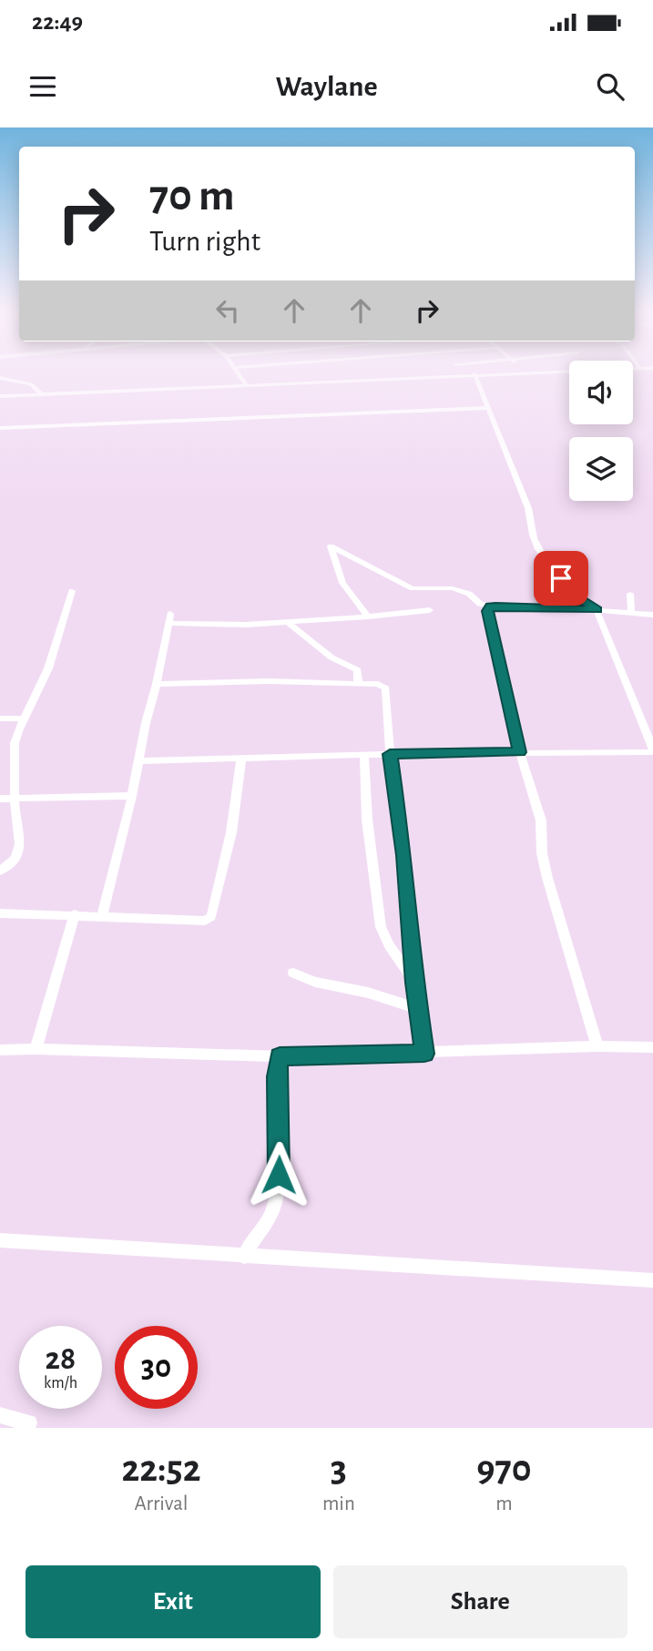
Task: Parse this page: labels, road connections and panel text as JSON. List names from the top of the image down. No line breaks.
{"page":{"status":"22:49","header":"Waylane","turn":["70 m","Turn right"],"speed":"28 km/h","limit":"30","eta":["22:52","Arrival","3","min","970","m"],"buttons":["Exit","Share"]}}
